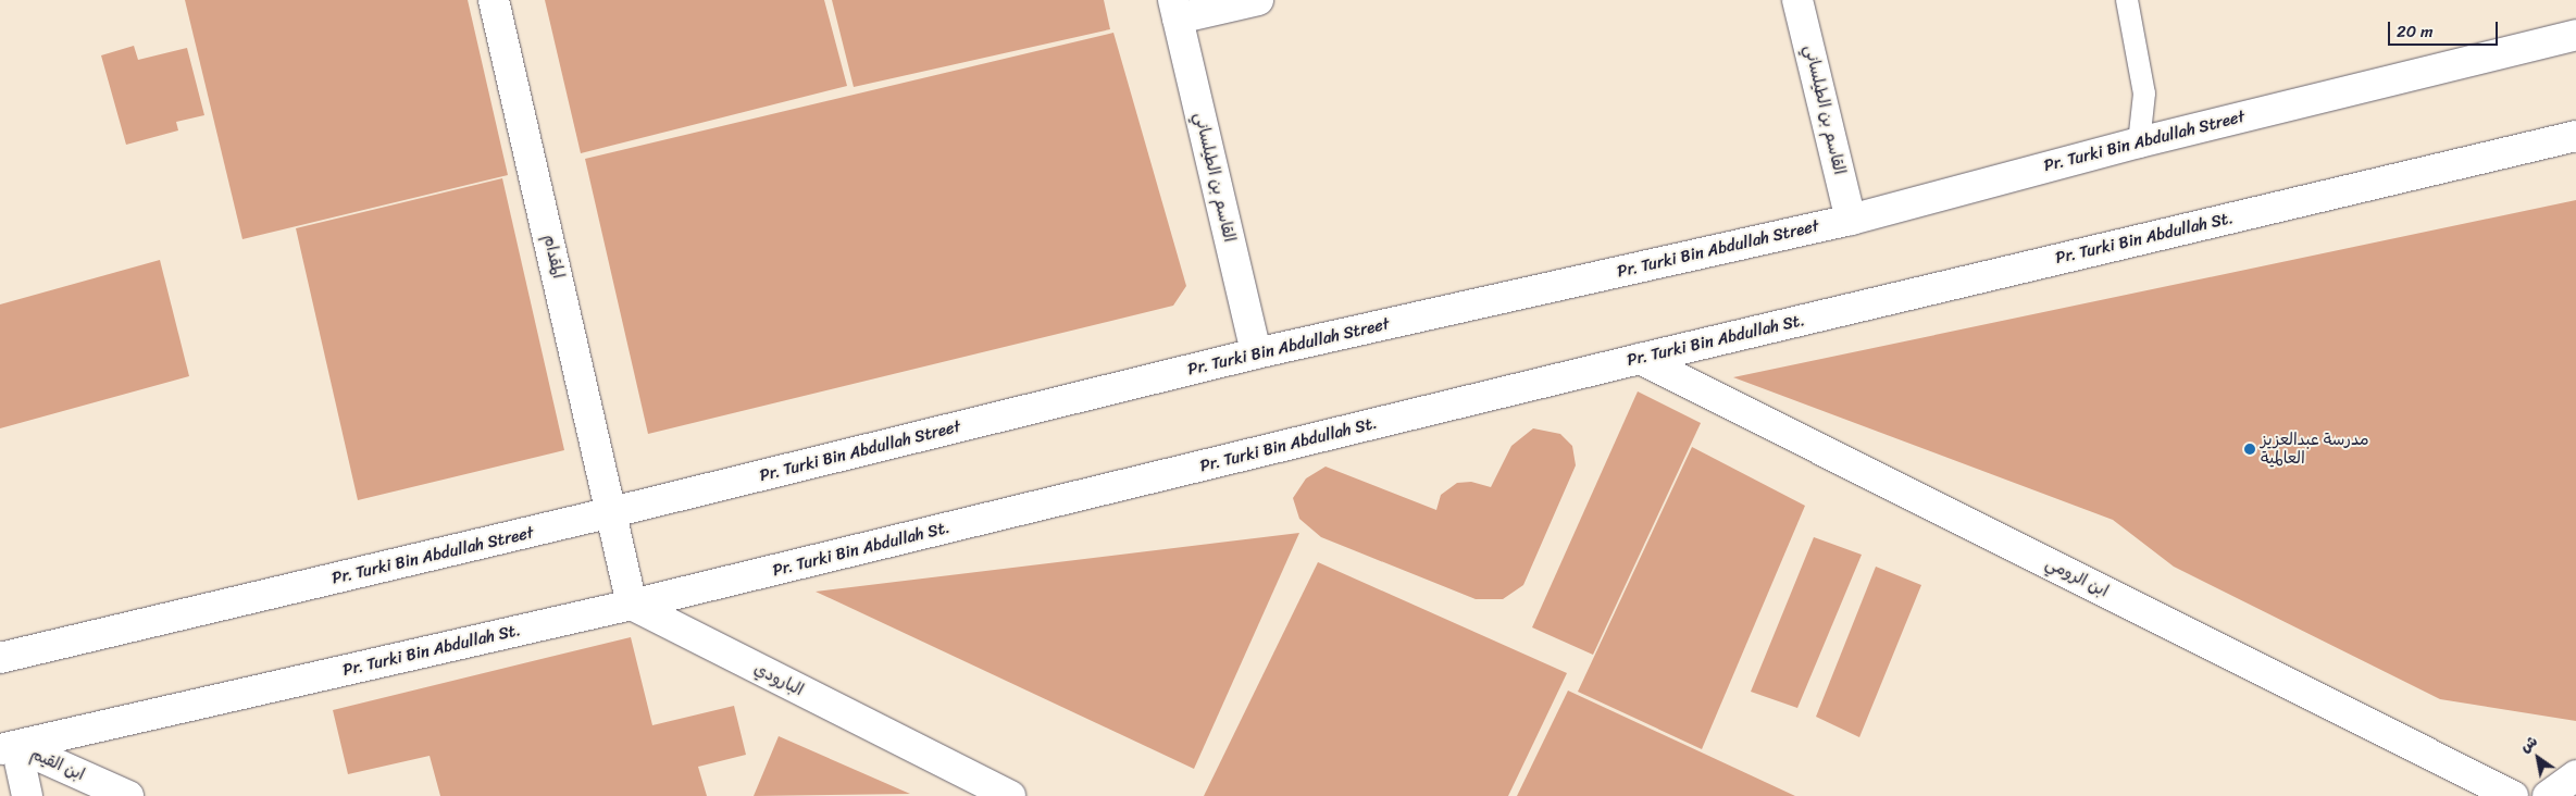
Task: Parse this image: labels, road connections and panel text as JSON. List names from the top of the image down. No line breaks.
{"streets":{"street":["القاسم بن الطيلساني","Pr. Turki Bin Abdullah Street","Pr. Turki Bin Abdullah St.","المقدام","ابن الرومي","البارودي","ابن القيم"]},"crossings":[["القاسم بن الطيلساني","Pr. Turki Bin Abdullah Street"],["Pr. Turki Bin Abdullah Street","المقدام"],["Pr. Turki Bin Abdullah St.","ابن الرومي"],["Pr. Turki Bin Abdullah St.","البارودي"],["Pr. Turki Bin Abdullah St.","ابن القيم"]],"places":["مدرسة عبدالعزيز العالمية"],"scale_bar":"20 m","north":"top left"}
